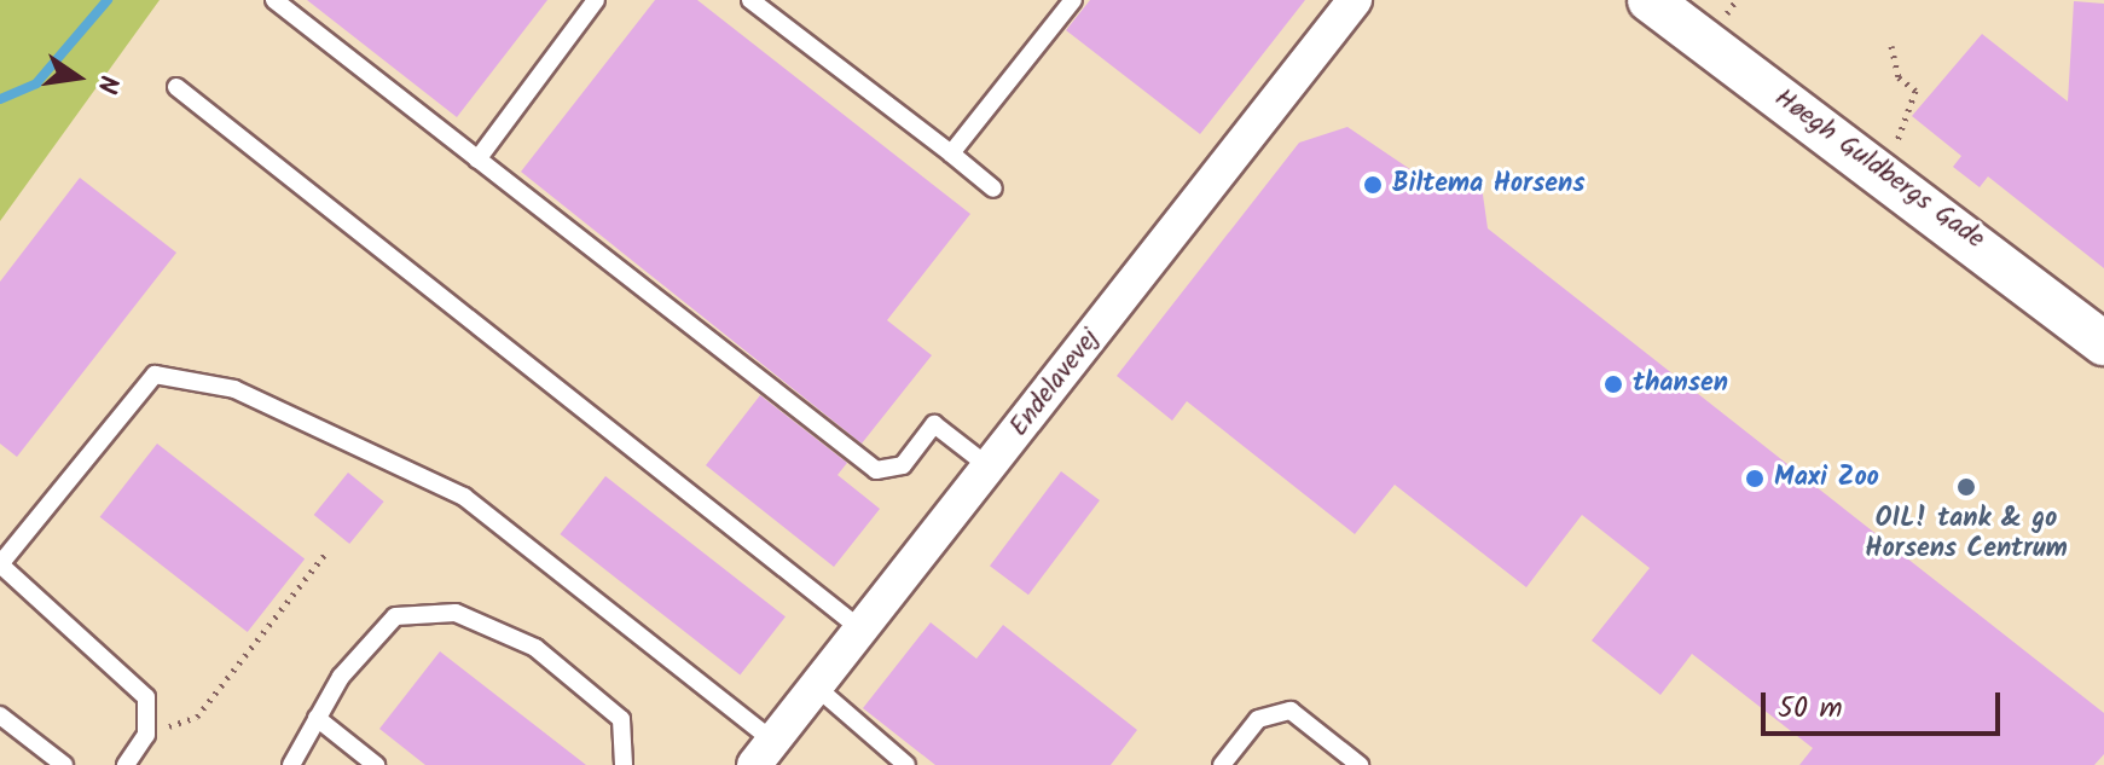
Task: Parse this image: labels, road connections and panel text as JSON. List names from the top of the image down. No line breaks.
{"streets":{"street":["Høegh Guldbergs Gade","Endelavevej"]},"places":["Biltema Horsens","thansen","Maxi Zoo","OIL! tank & go Horsens Centrum"],"scale_bar":"50 m","north":"right"}
